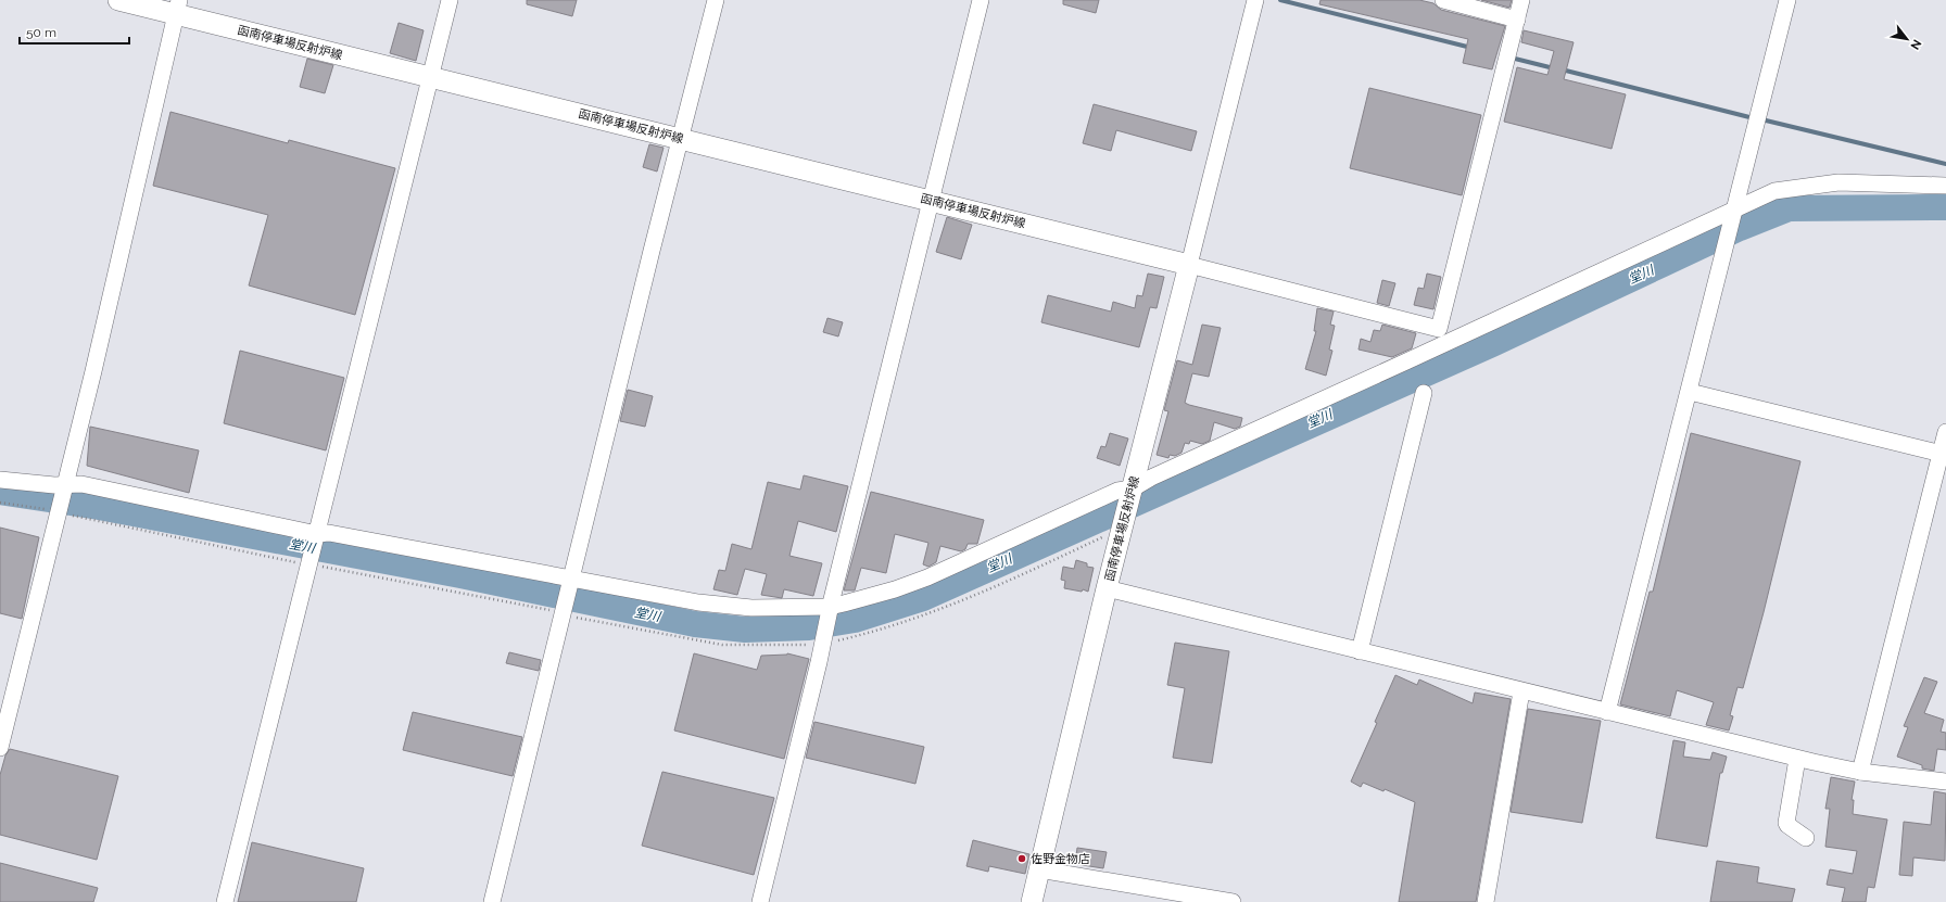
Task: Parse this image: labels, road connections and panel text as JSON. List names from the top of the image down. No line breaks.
{"streets":{"main road":["函南停車場反射炉線"]},"water":["堂川"],"places":["佐野金物店"],"scale_bar":"50 m","north":"bottom right"}
